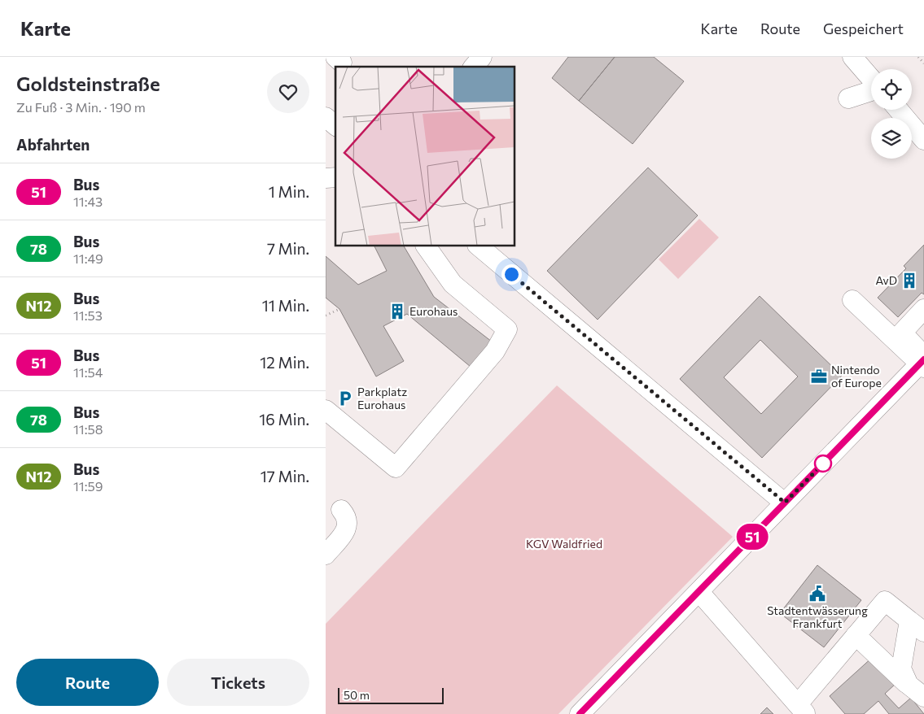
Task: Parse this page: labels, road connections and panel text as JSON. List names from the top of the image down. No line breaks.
{"parks":["KGV Waldfried"],"places":{"building":["AvD","Eurohaus"],"office":["Nintendo of Europe"],"parking":["Parkplatz Eurohaus"],"public building":["Stadtentwässerung Frankfurt"]},"lines":["bus line 51"],"scale_bar":"50 m","page":{"header":"Karte","nav":["Karte","Route","Gespeichert"],"heading":[["Goldsteinstraße","Zu Fuß · 3 Min. · 190 m"],"Abfahrten"],"on_map":"51","list":[{"mark":"51","name":"Bus","note":"11:43","value":"1 Min."},{"mark":"78","name":"Bus","note":"11:49","value":"7 Min."},{"mark":"N12","name":"Bus","note":"11:53","value":"11 Min."},{"mark":"51","name":"Bus","note":"11:54","value":"12 Min."},{"mark":"78","name":"Bus","note":"11:58","value":"16 Min."},{"mark":"N12","name":"Bus","note":"11:59","value":"17 Min."}],"buttons":["Route","Tickets"],"scale":"50 m"}}
